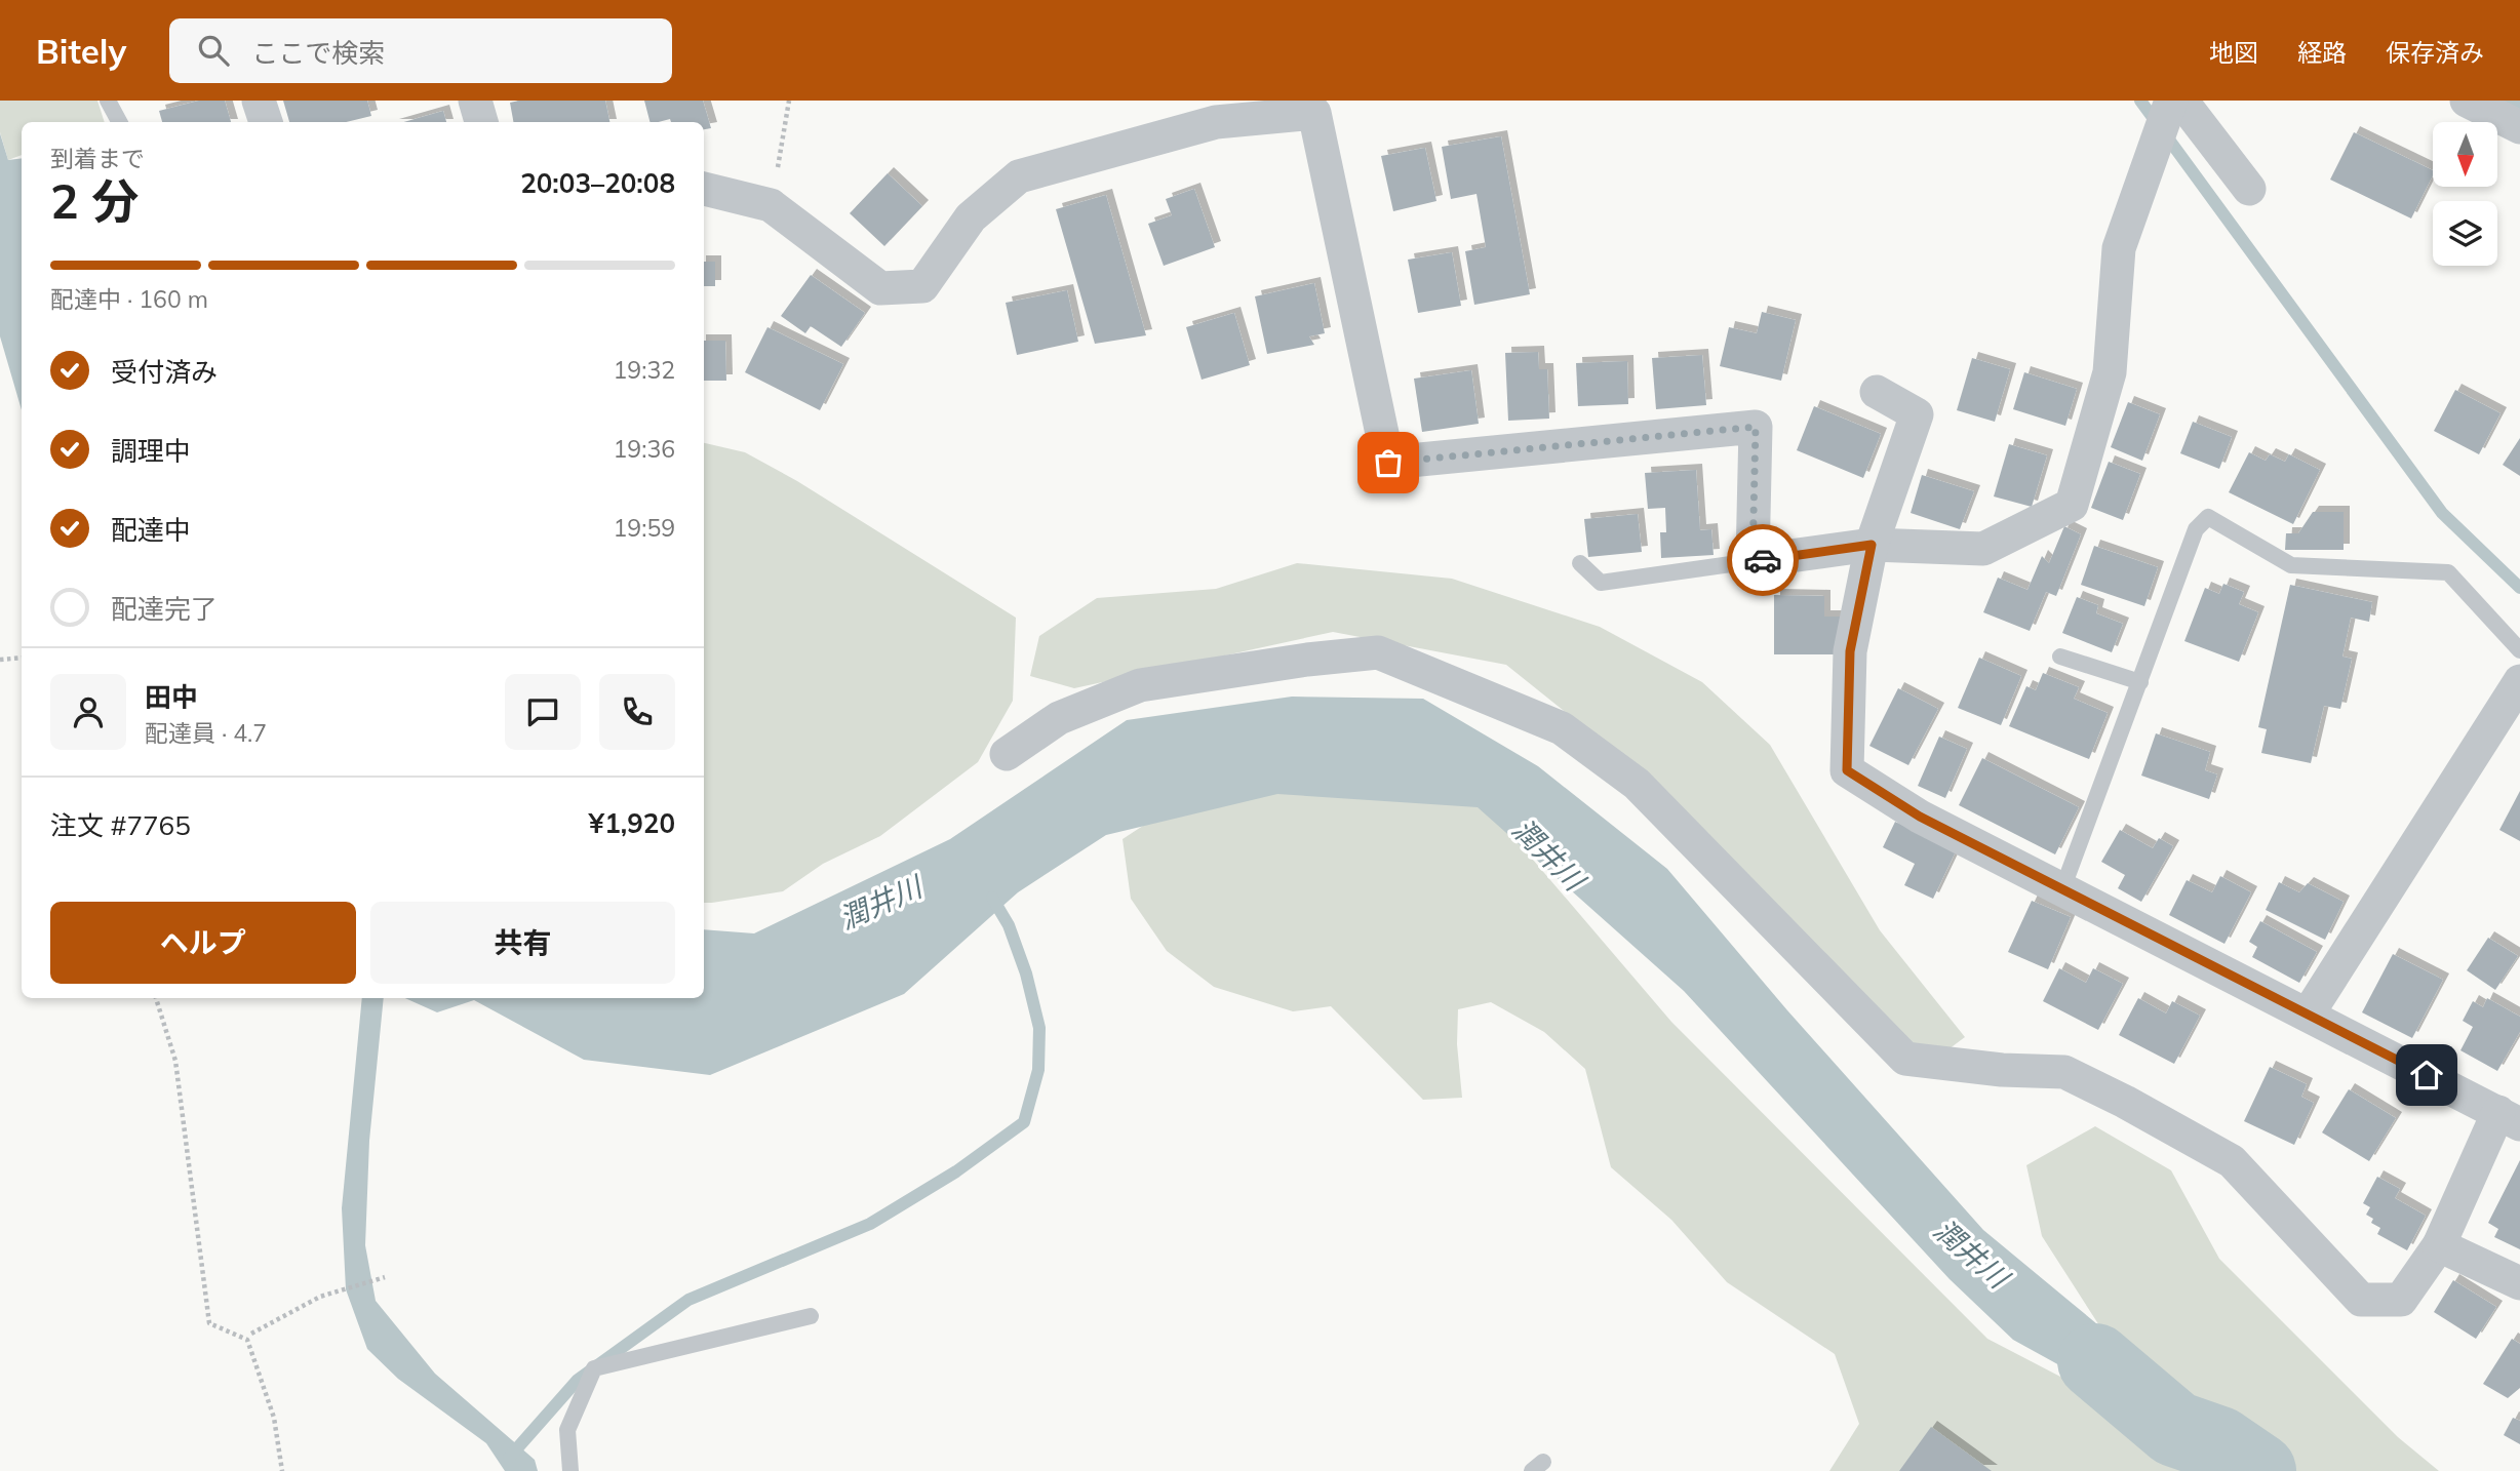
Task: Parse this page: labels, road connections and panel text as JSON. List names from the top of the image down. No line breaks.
{"water":["潤井川"],"north":"bottom","page":{"header":"Bitely","search":"ここで検索","nav":["地図","経路","保存済み"],"heading":["2 分","到着まで","20:03–20:08"],"panel":["田中","配達員 · 4.7","注文 #7765","¥1,920"],"bar":"配達中 · 160 m","list":[["受付済み","19:32"],["調理中","19:36"],["配達中","19:59"],"配達完了"],"buttons":["ヘルプ","共有"]}}
